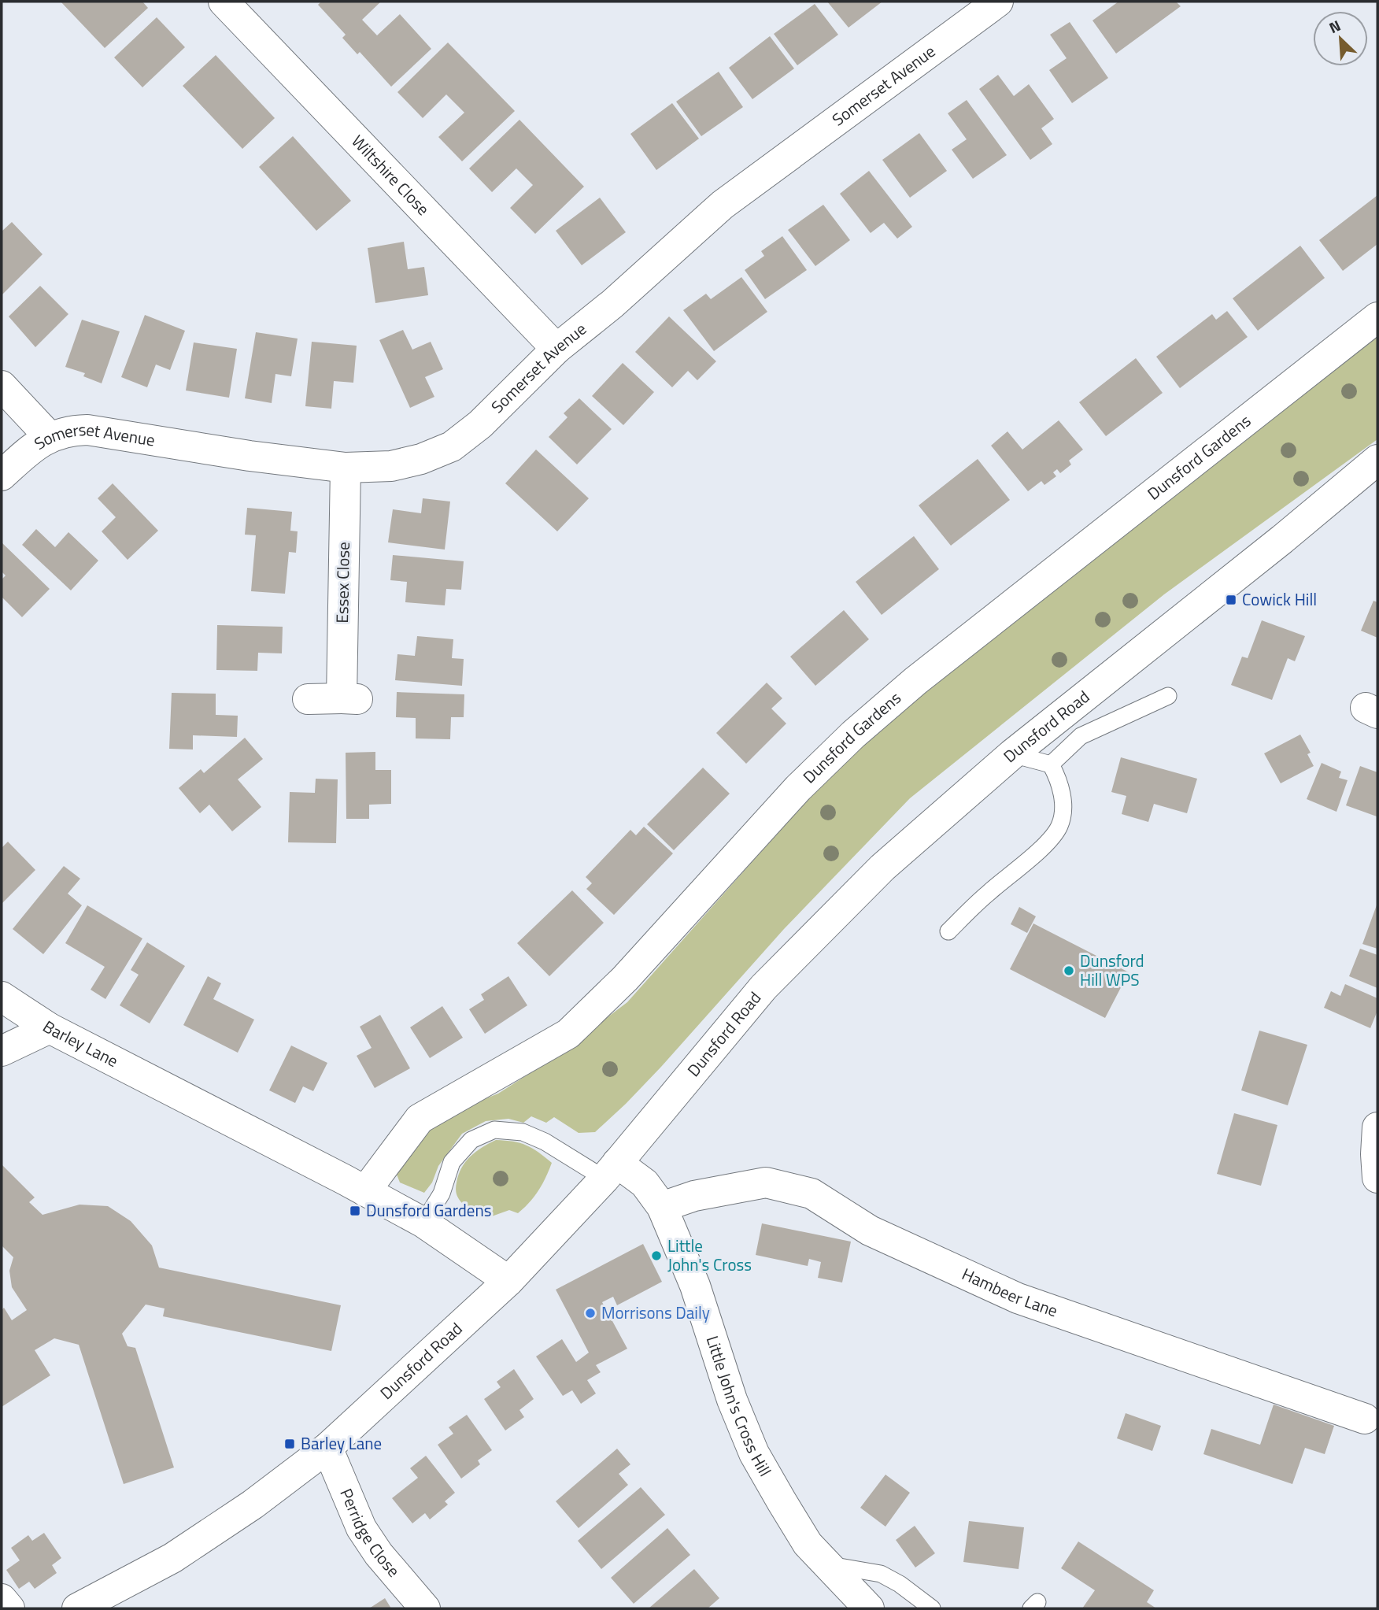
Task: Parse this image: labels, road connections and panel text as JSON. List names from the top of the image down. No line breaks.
{"streets":{"street":["Somerset Avenue","Wiltshire Close","Dunsford Gardens","Essex Close","Dunsford Road","Barley Lane","Hambeer Lane","Little John's Cross Hill","Perridge Close"]},"crossings":[["Somerset Avenue","Wiltshire Close"],["Somerset Avenue","Essex Close"],["Dunsford Gardens","Barley Lane"],["Dunsford Road","Barley Lane"],["Dunsford Road","Little John's Cross Hill"],["Dunsford Road","Perridge Close"],["Hambeer Lane","Little John's Cross Hill"]],"places":{"transit":["Cowick Hill","Dunsford Gardens","Barley Lane"],"other":["Dunsford Hill WPS","Little John's Cross","Morrisons Daily"]},"north":"top left"}
